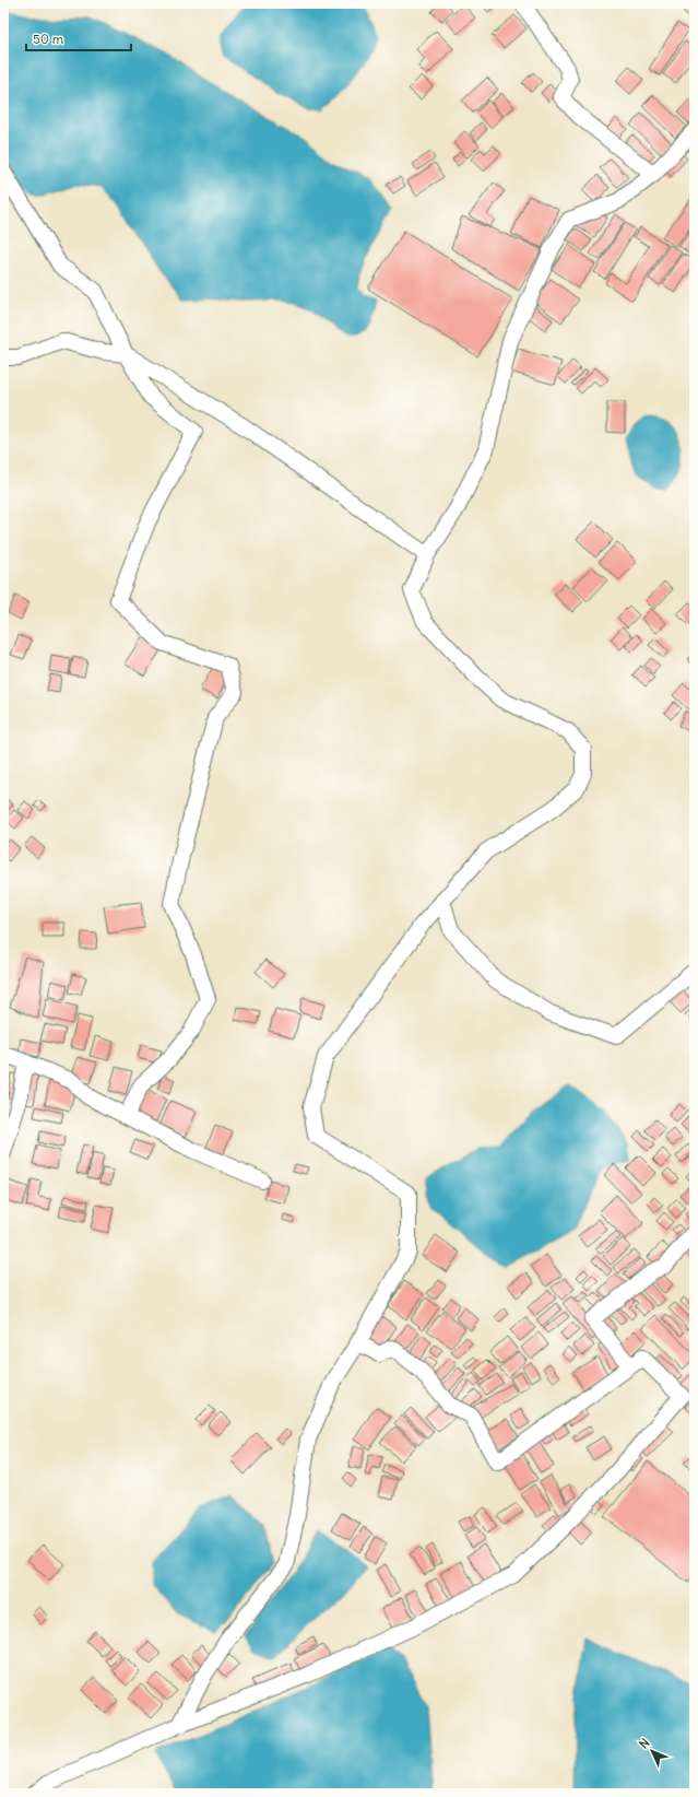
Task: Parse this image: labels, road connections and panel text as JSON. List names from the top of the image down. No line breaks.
{"scale_bar":"50 m","north":"top left"}
